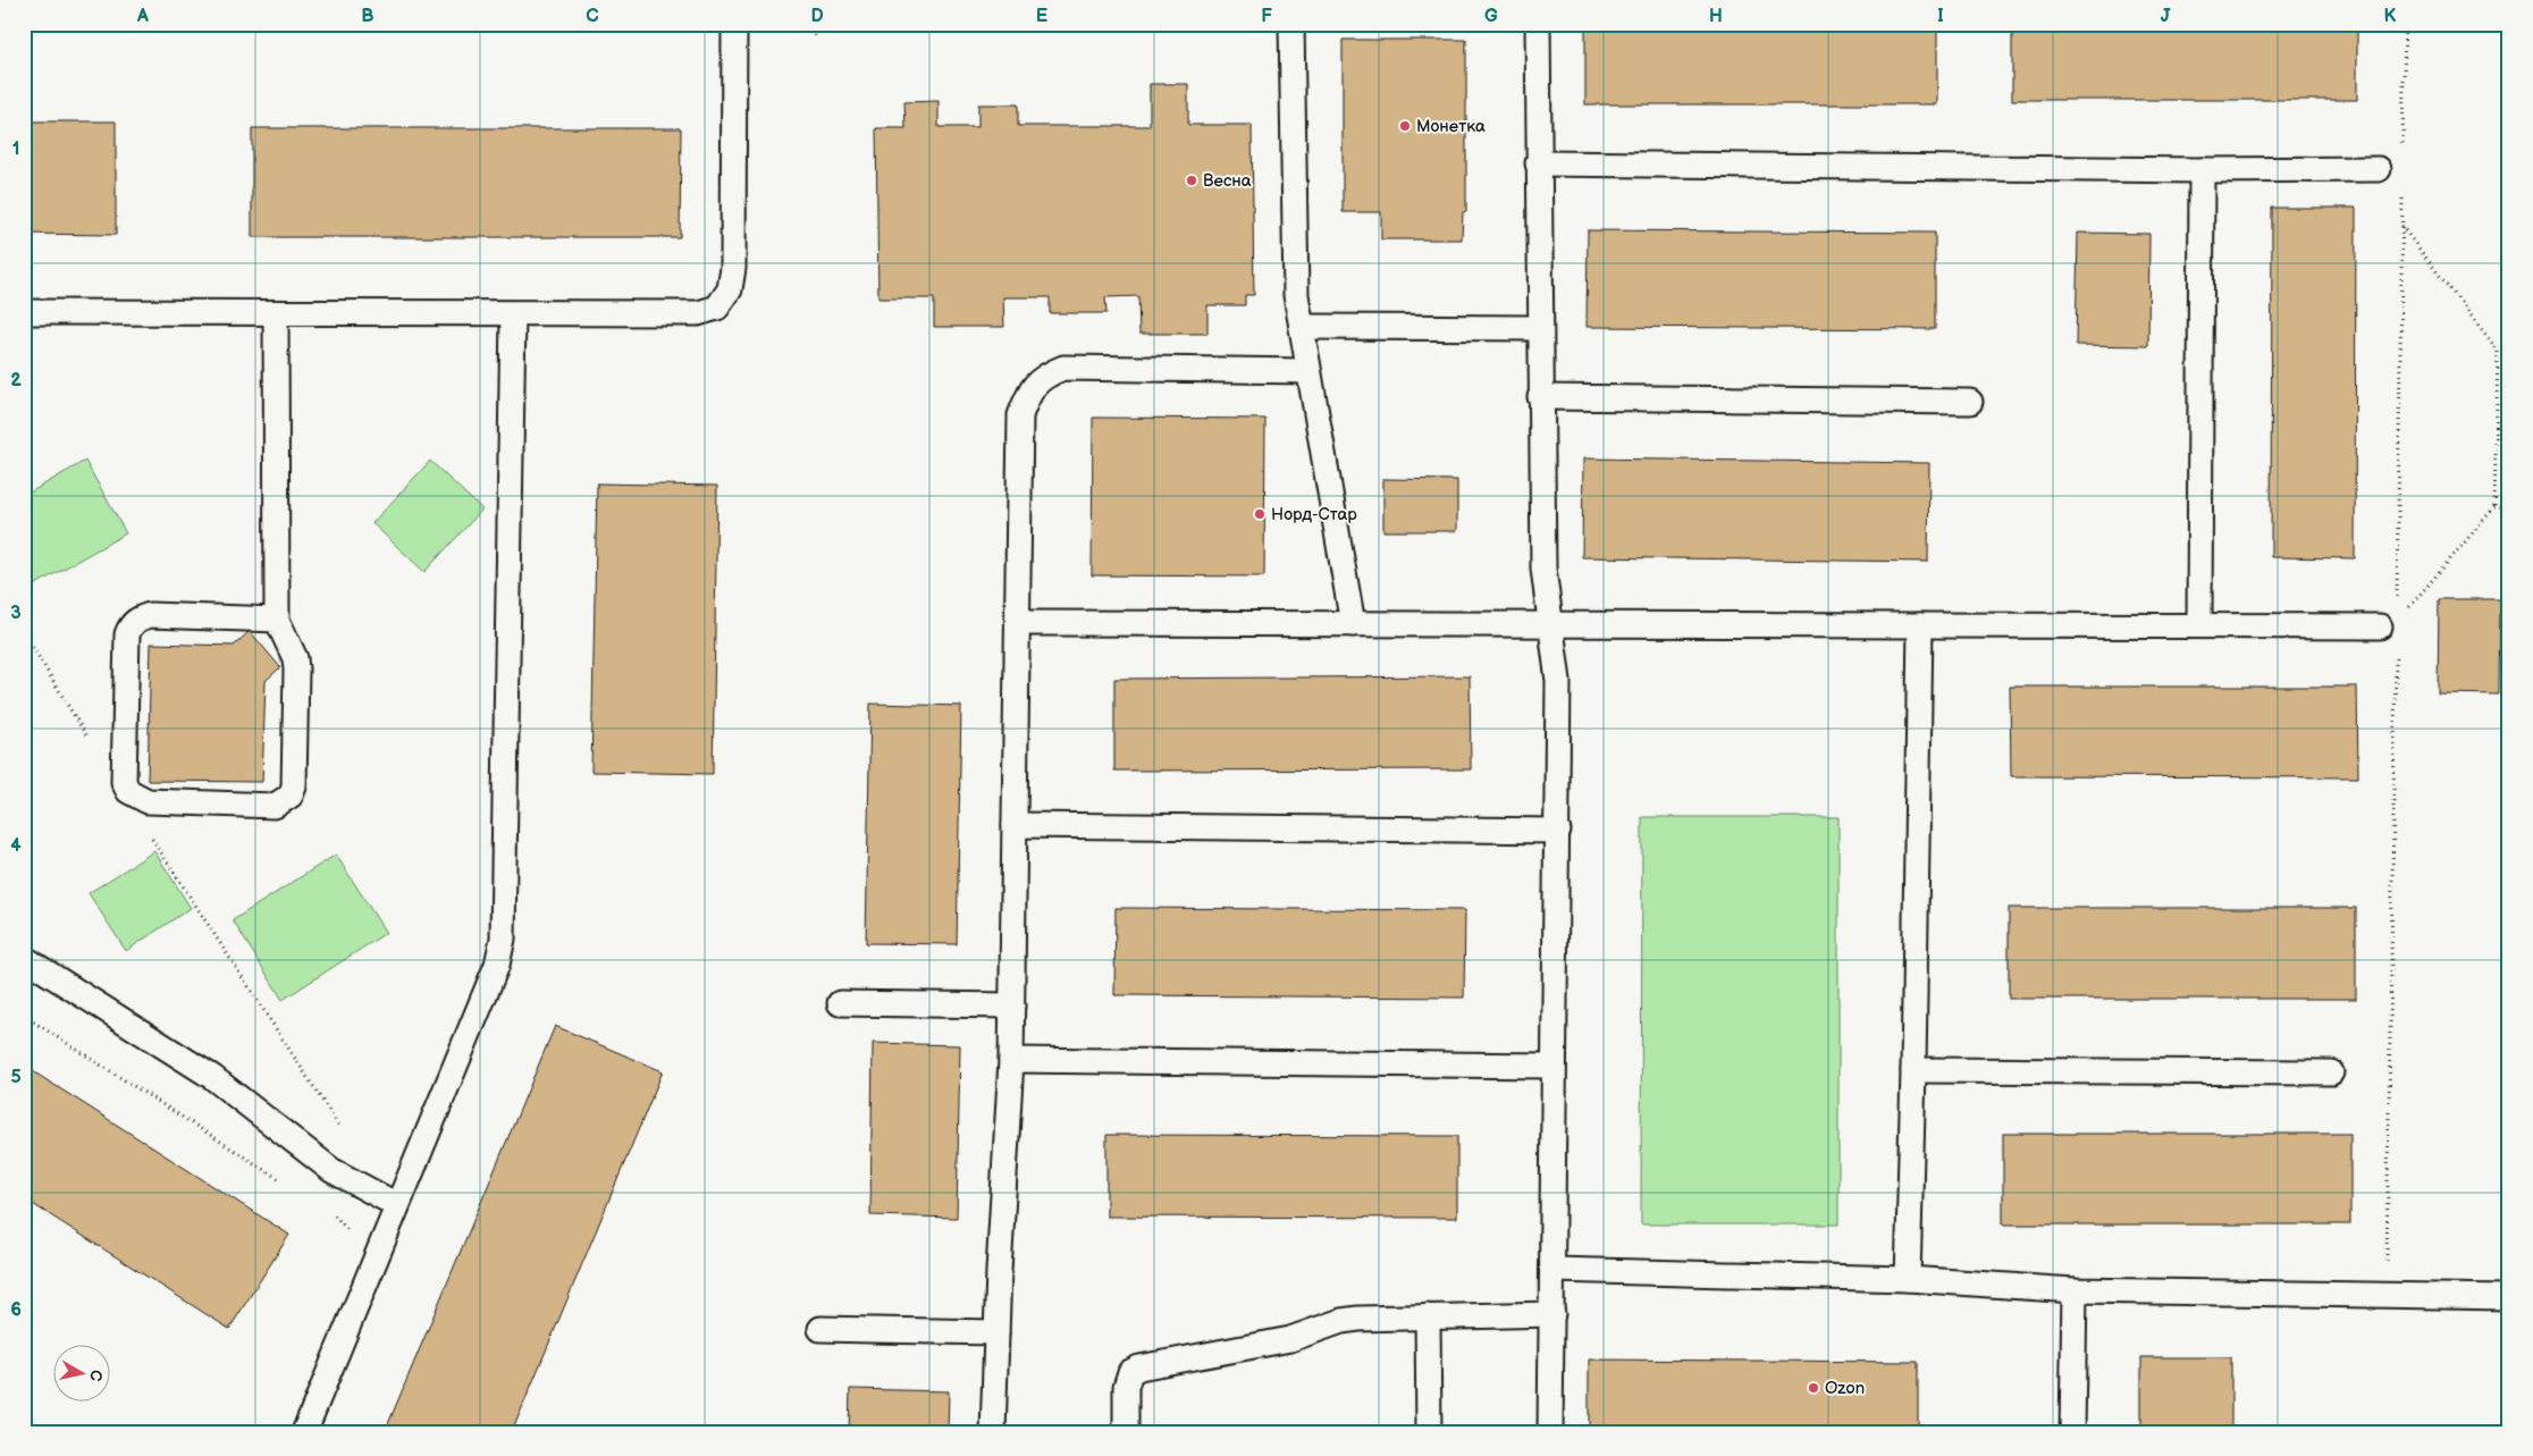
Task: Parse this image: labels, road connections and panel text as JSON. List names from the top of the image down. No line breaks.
{"places":["Монетка","Весна","Норд-Стар","Ozon"],"north":"right","grid":{"columns":["A","B","C","D","E","F","G","H","I","J","K"],"rows":["1","2","3","4","5","6"]}}
